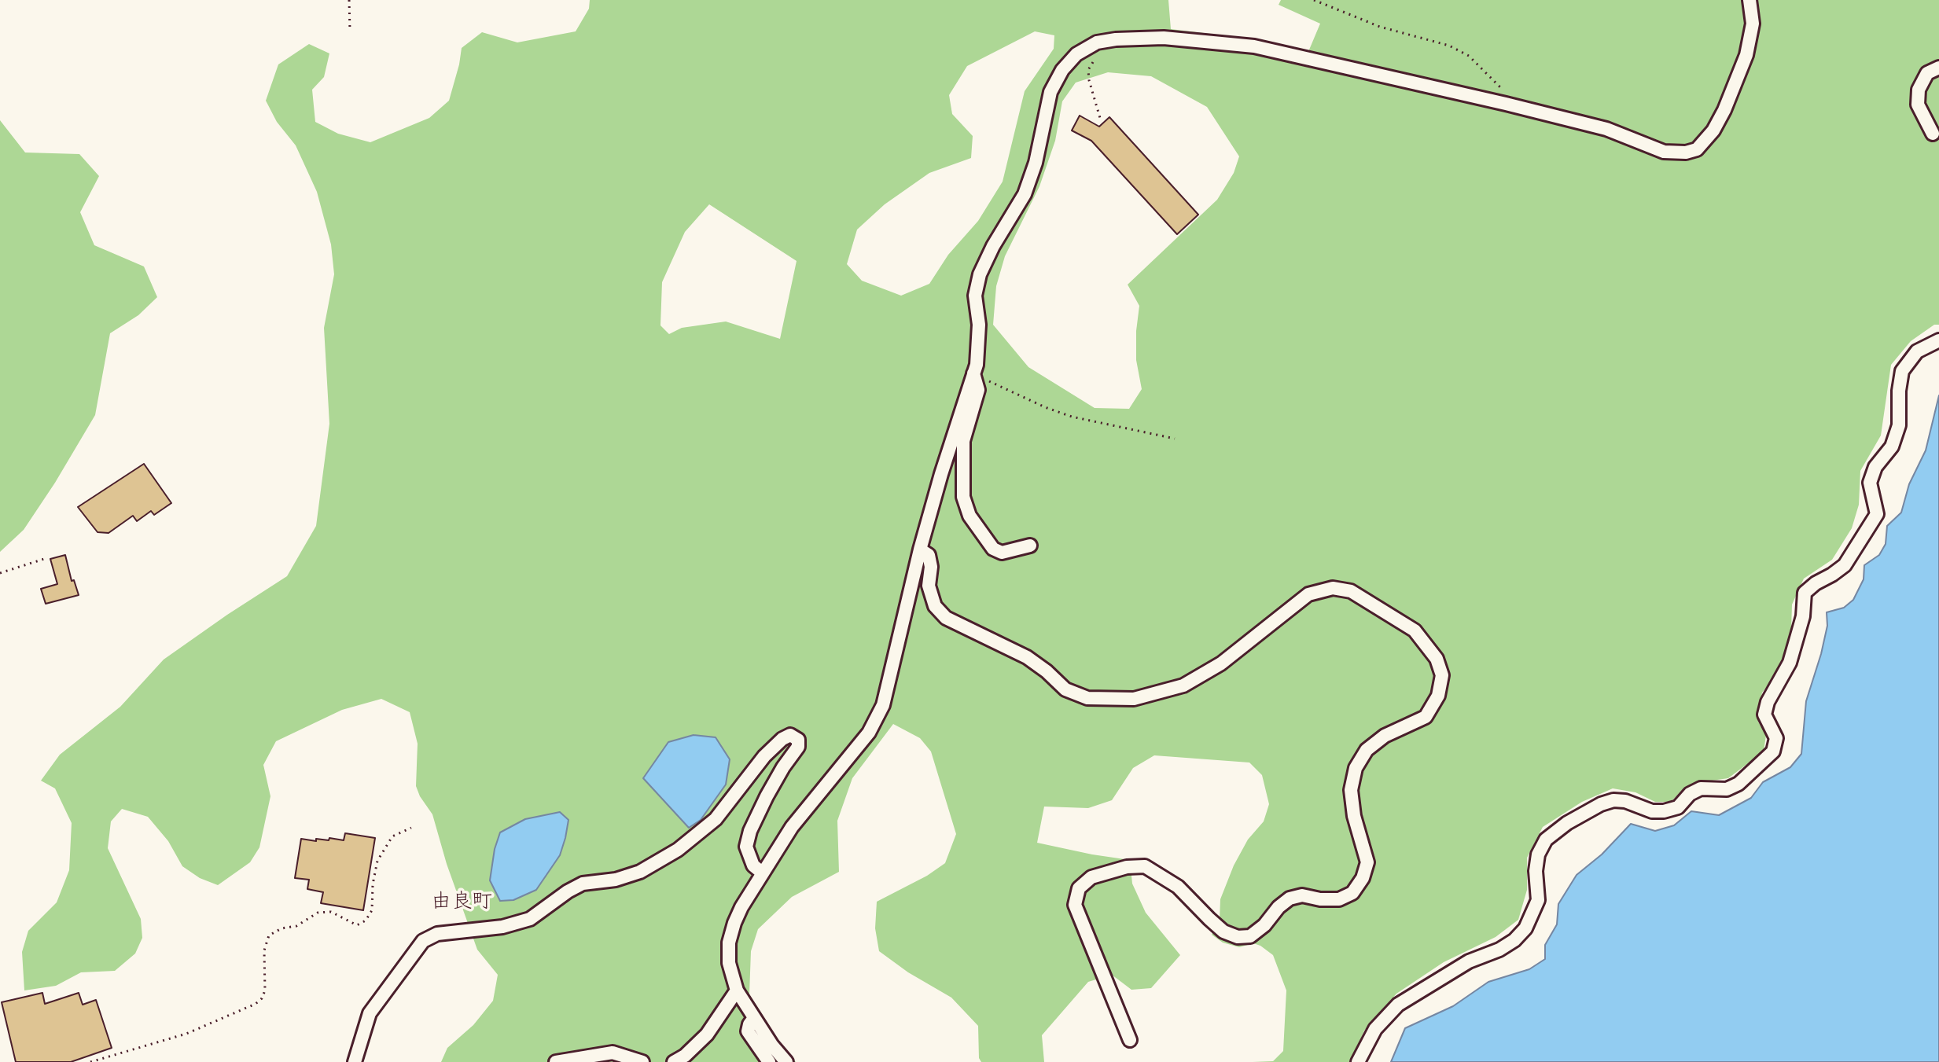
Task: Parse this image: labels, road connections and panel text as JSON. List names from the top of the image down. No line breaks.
{"districts":["由良町"]}
